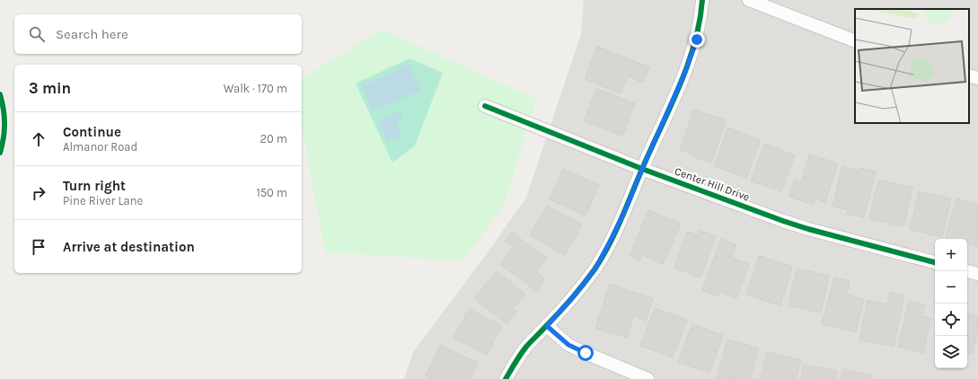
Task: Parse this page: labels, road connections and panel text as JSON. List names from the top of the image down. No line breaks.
{"streets":{"street":["Center Hill Drive"]},"page":{"search":"Search here","heading":["3 min","Walk · 170 m"],"list":[["Continue","Almanor Road","20 m"],["Turn right","Pine River Lane","150 m"],"Arrive at destination"],"map_buttons":["+","−"]}}
